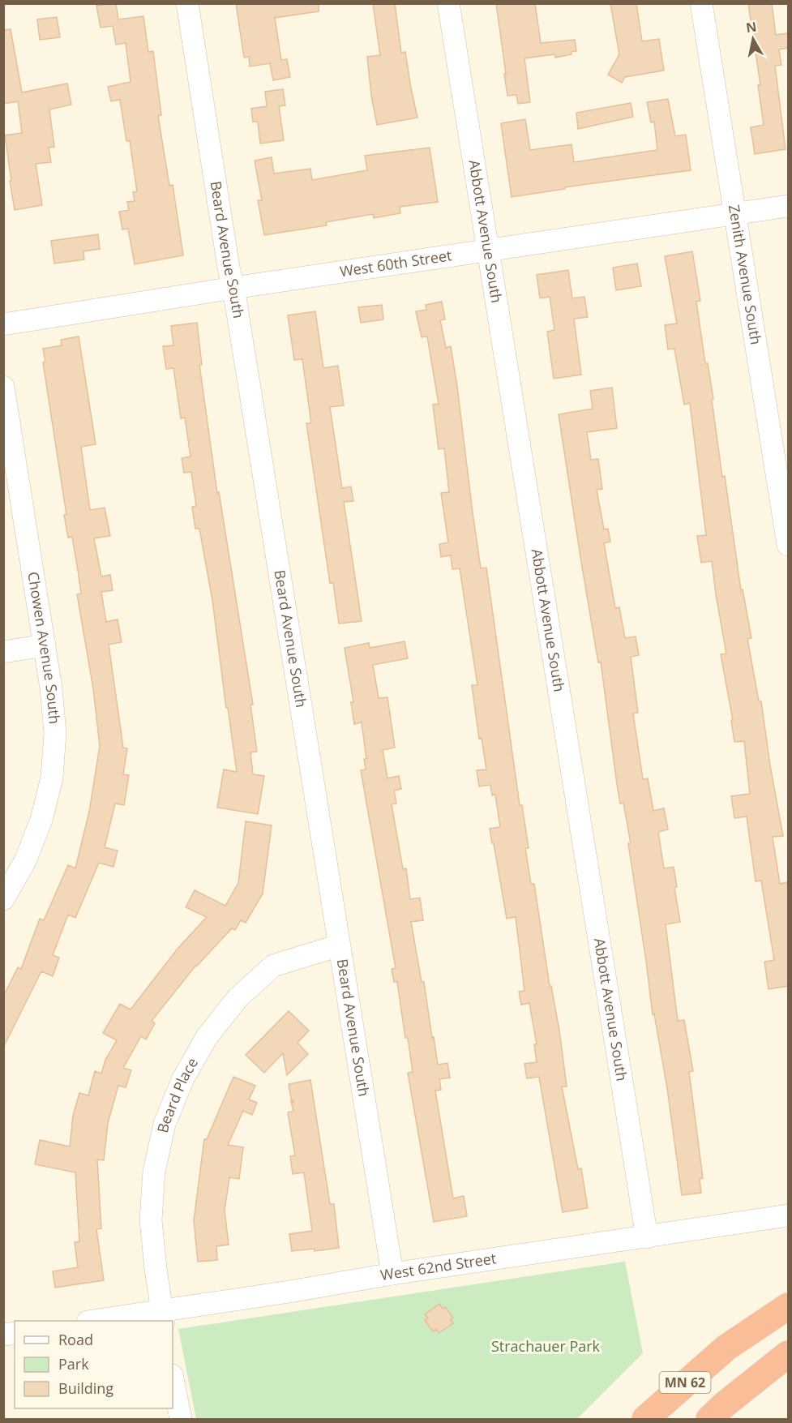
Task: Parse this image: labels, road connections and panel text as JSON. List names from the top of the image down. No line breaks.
{"streets":{"highway":["MN 62"],"street":["Abbott Avenue South","Beard Avenue South","West 60th Street","Zenith Avenue South","Chowen Avenue South","Beard Place","West 62nd Street"]},"crossings":[["Abbott Avenue South","West 60th Street"],["Abbott Avenue South","West 62nd Street"],["Beard Avenue South","West 60th Street"],["Beard Avenue South","Beard Place"],["Beard Avenue South","West 62nd Street"],["West 60th Street","Zenith Avenue South"],["Beard Place","West 62nd Street"]],"parks":["Strachauer Park"],"legend":["Road","Park","Building"],"north":"top"}
